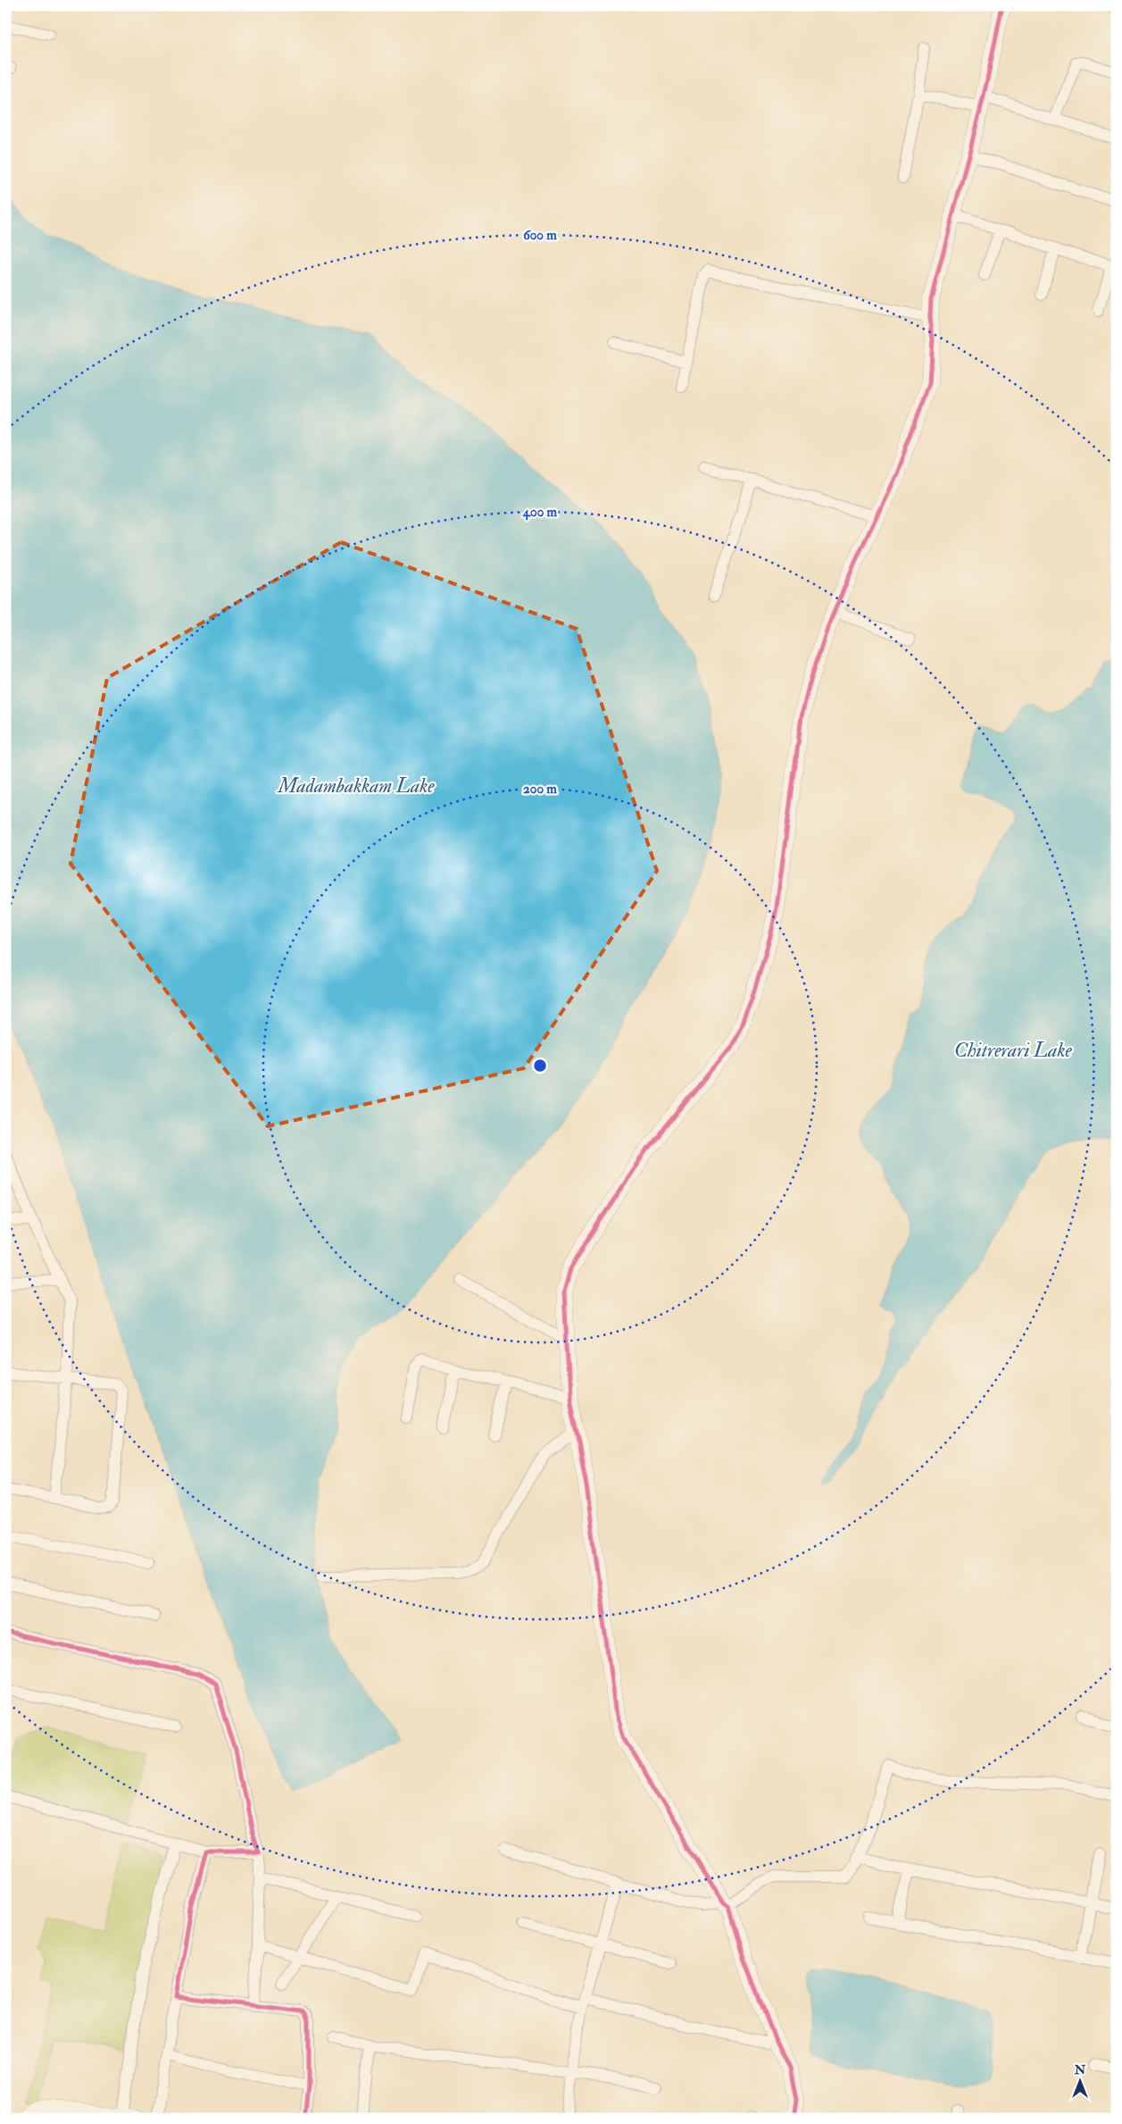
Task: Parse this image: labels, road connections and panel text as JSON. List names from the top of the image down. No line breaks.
{"water":["Madambakkam Lake","Chitrerari Lake"],"north":"top","rings":["600 m","400 m","200 m"]}
